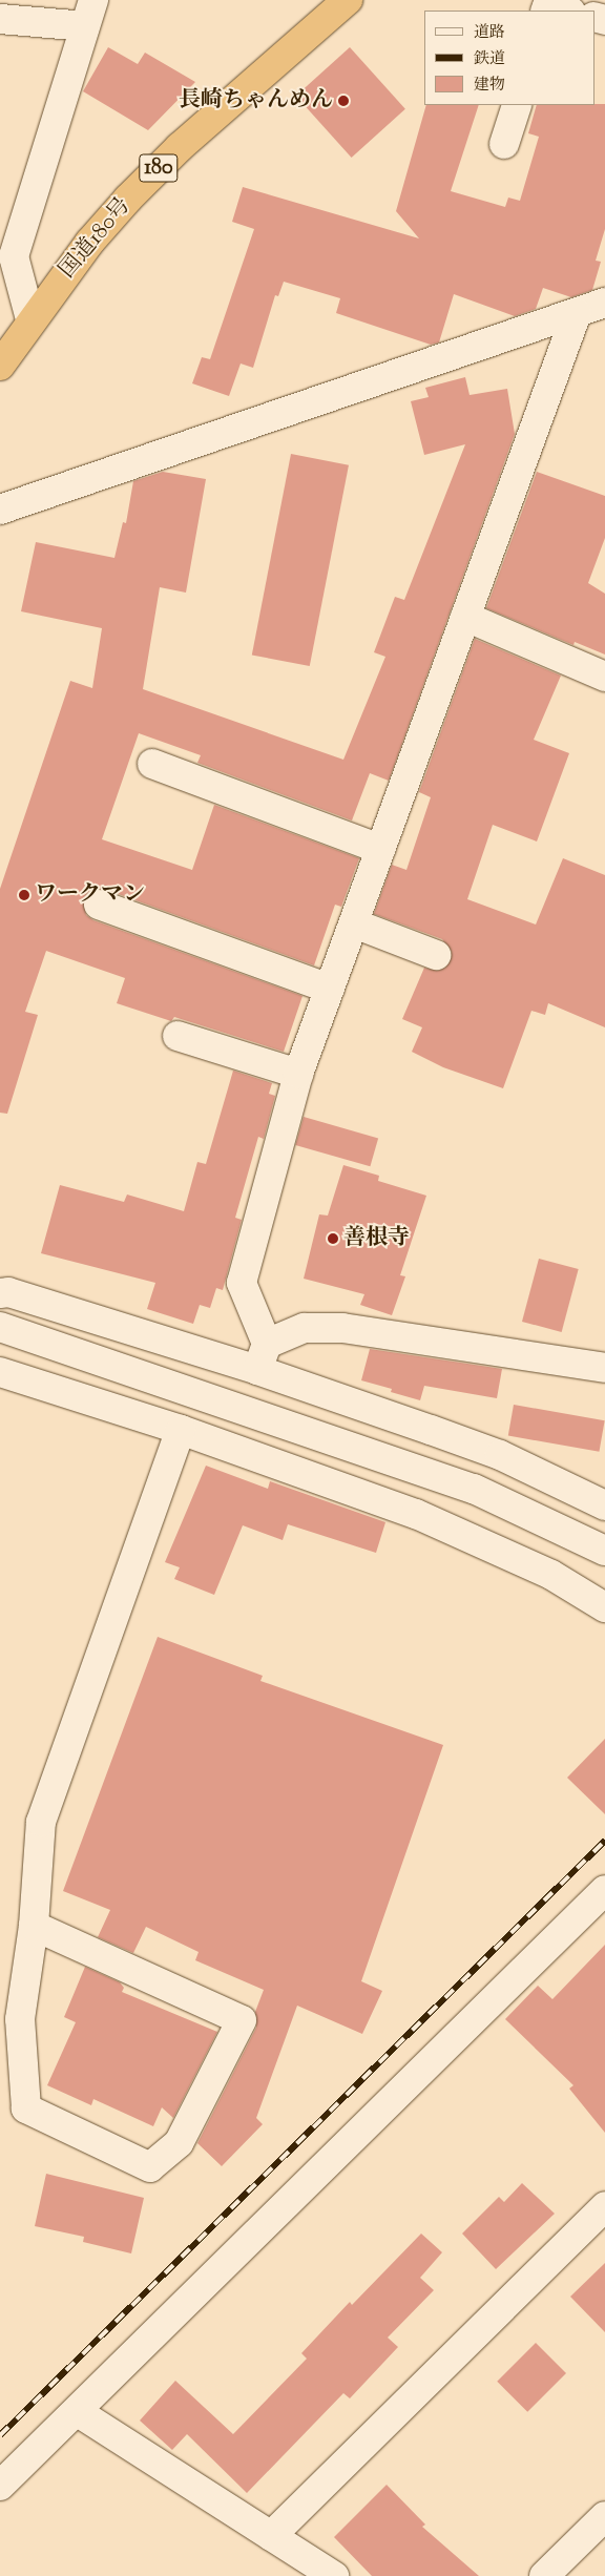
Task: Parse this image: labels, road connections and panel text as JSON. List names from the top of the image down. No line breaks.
{"streets":{"highway":["180","国道180号"]},"places":["長崎ちゃんめん","ワークマン","善根寺"],"legend":["道路","鉄道","建物"]}
